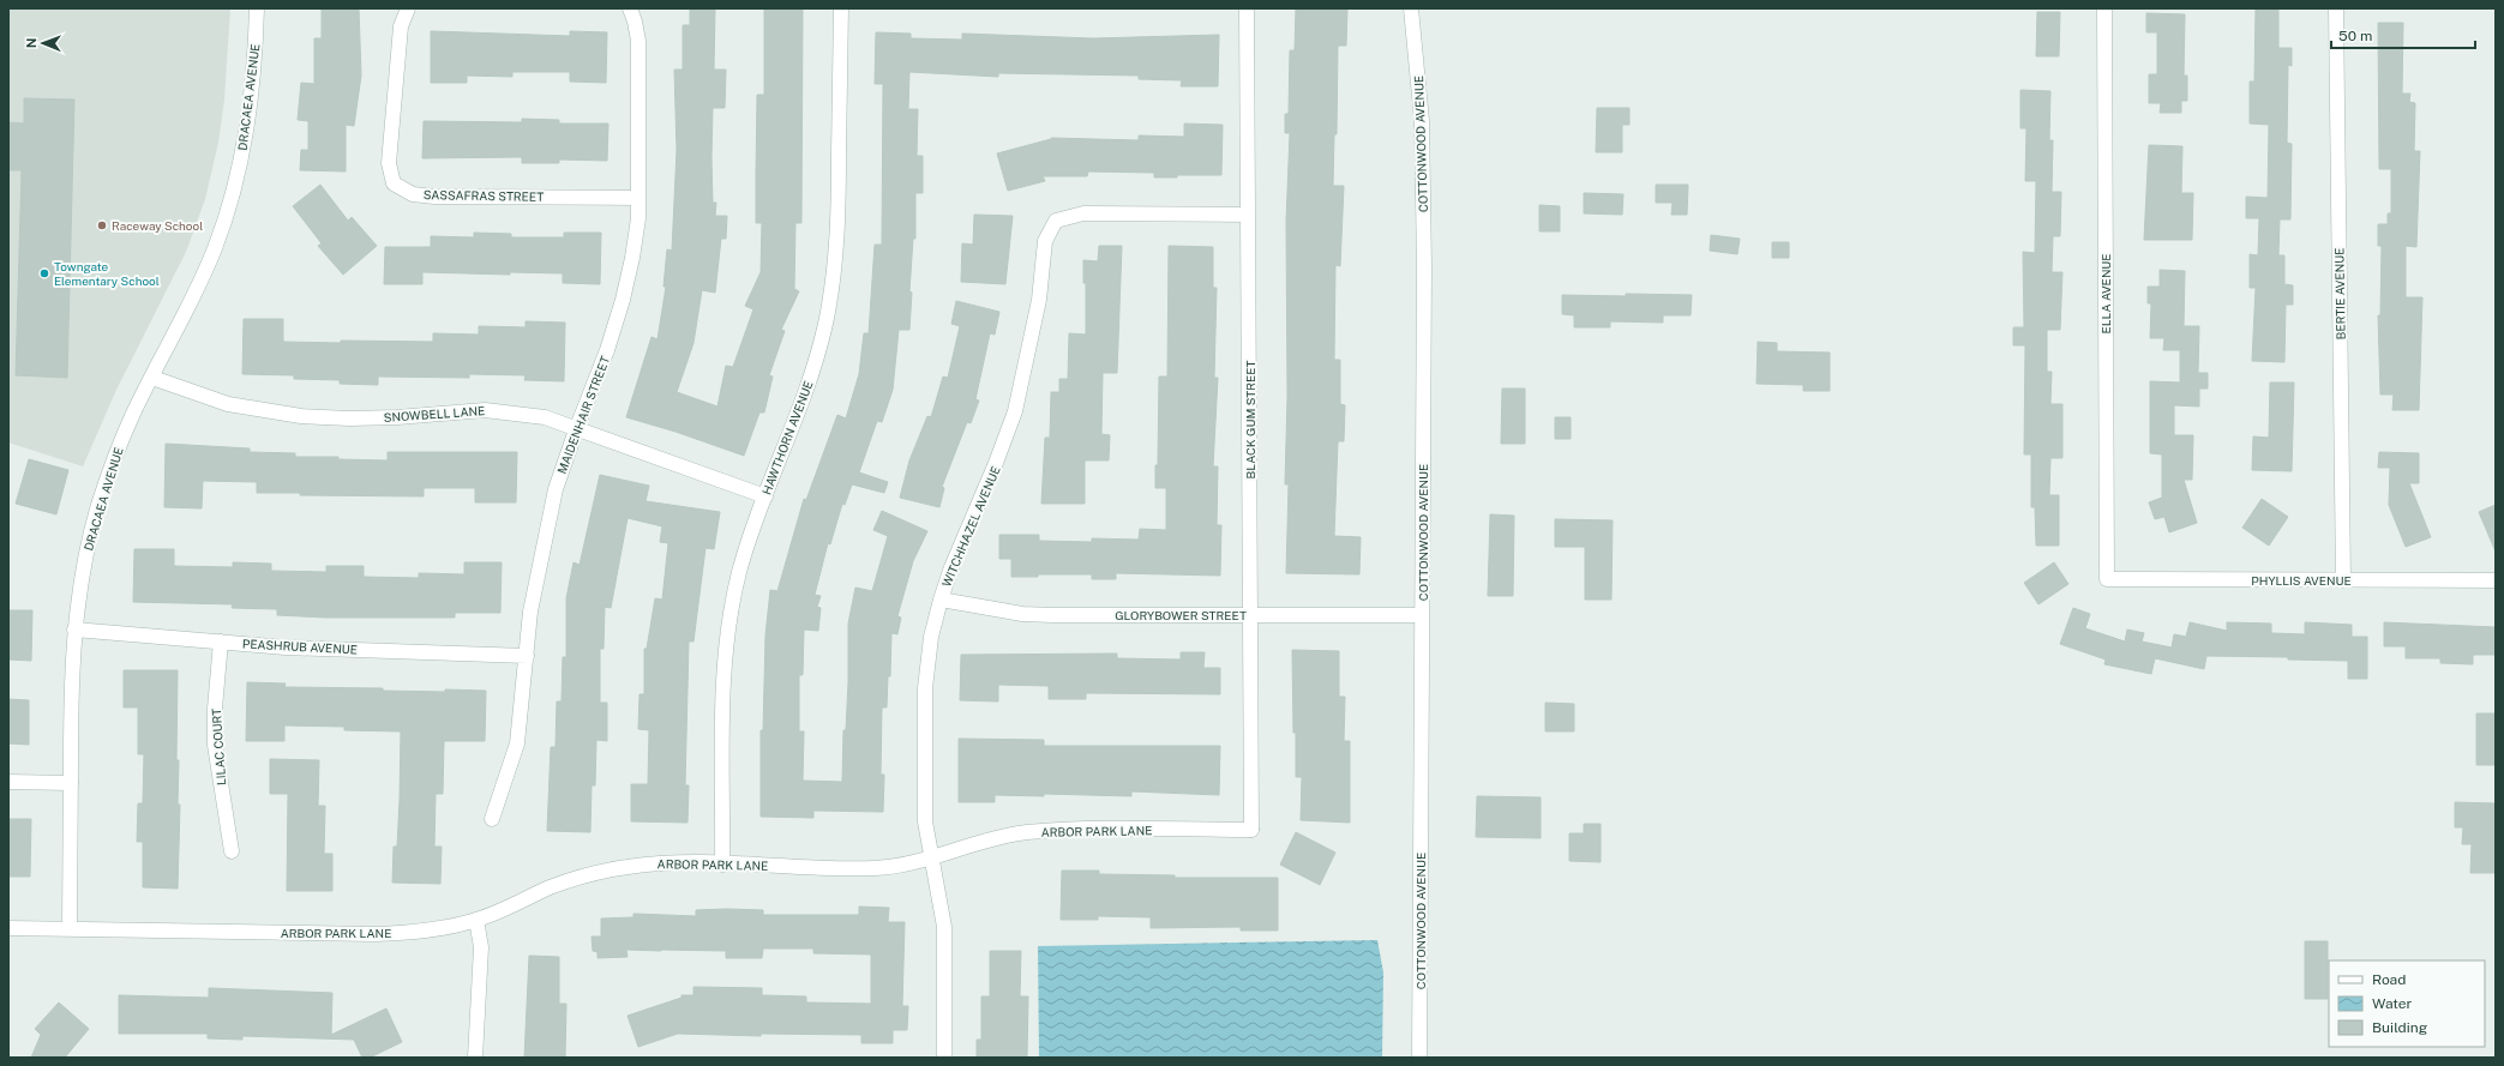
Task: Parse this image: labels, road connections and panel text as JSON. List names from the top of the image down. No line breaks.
{"streets":{"street":["DRACAEA AVENUE","COTTONWOOD AVENUE","SASSAFRAS STREET","ELLA AVENUE","BERTIE AVENUE","SNOWBELL LANE","MAIDENHAIR STREET","BLACK GUM STREET","HAWTHORN AVENUE","WITCHHAZEL AVENUE","PHYLLIS AVENUE","GLORYBOWER STREET","PEASHRUB AVENUE","LILAC COURT","ARBOR PARK LANE"]},"crossings":[["DRACAEA AVENUE","SNOWBELL LANE"],["DRACAEA AVENUE","PEASHRUB AVENUE"],["DRACAEA AVENUE","ARBOR PARK LANE"],["COTTONWOOD AVENUE","GLORYBOWER STREET"],["SASSAFRAS STREET","MAIDENHAIR STREET"],["ELLA AVENUE","PHYLLIS AVENUE"],["BERTIE AVENUE","PHYLLIS AVENUE"],["SNOWBELL LANE","MAIDENHAIR STREET"],["SNOWBELL LANE","HAWTHORN AVENUE"],["MAIDENHAIR STREET","PEASHRUB AVENUE"],["BLACK GUM STREET","WITCHHAZEL AVENUE"],["BLACK GUM STREET","GLORYBOWER STREET"],["BLACK GUM STREET","ARBOR PARK LANE"],["HAWTHORN AVENUE","ARBOR PARK LANE"],["WITCHHAZEL AVENUE","GLORYBOWER STREET"],["WITCHHAZEL AVENUE","ARBOR PARK LANE"],["PEASHRUB AVENUE","LILAC COURT"]],"places":["Raceway School","Towngate Elementary School"],"legend":["Road","Water","Building"],"scale_bar":"50 m","north":"left"}
